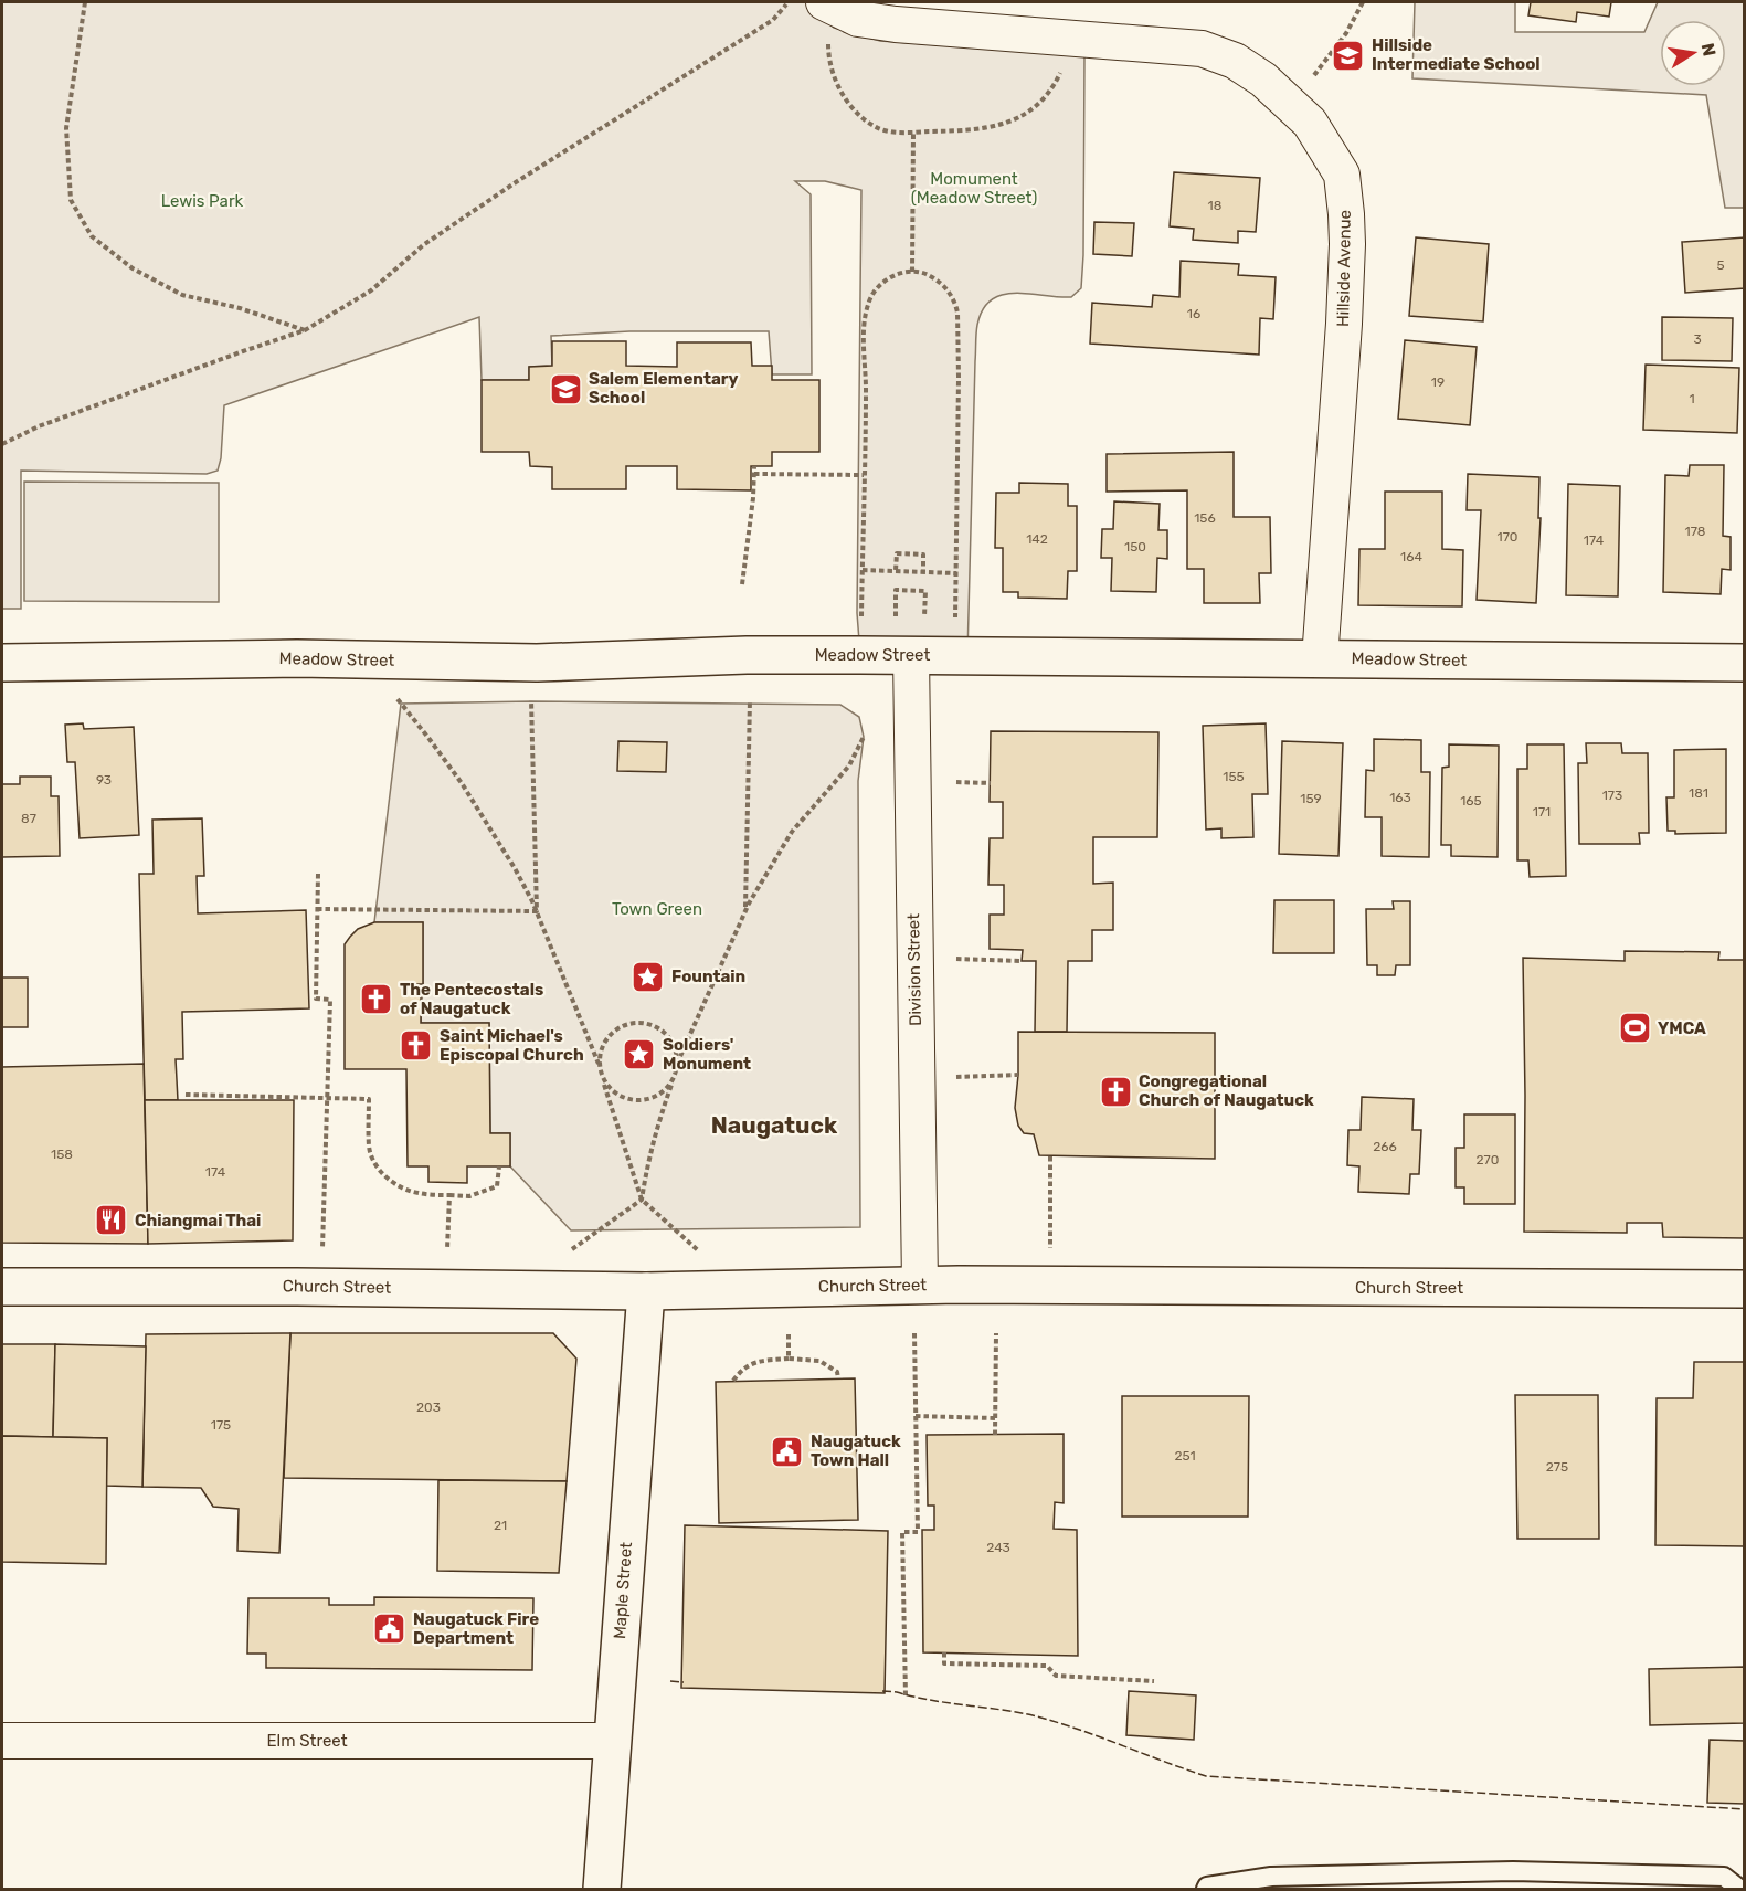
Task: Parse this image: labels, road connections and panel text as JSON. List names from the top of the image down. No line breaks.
{"streets":{"street":["Hillside Avenue","Meadow Street","Division Street","Church Street","Maple Street","Elm Street"]},"crossings":[["Hillside Avenue","Meadow Street"],["Meadow Street","Division Street"],["Division Street","Church Street"],["Church Street","Maple Street"],["Maple Street","Elm Street"]],"districts":["Naugatuck"],"parks":["Momument (Meadow Street)","Lewis Park","Town Green"],"places":{"school or university":["Hillside Intermediate School","Salem Elementary School"],"place":["Fountain","Soldiers' Monument"],"church":["The Pentecostals of Naugatuck","Saint Michael's Episcopal Church","Congregational Church of Naugatuck"],"sports":["YMCA"],"restaurant":["Chiangmai Thai"],"public building":["Naugatuck Town Hall","Naugatuck Fire Department"]},"house_numbers":["18","5","16","3","19","1","156","178","170","142","174","150","164","155","93","181","173","163","159","165","171","87","266","158","270","174","203","175","251","275","21","243"],"north":"right"}
